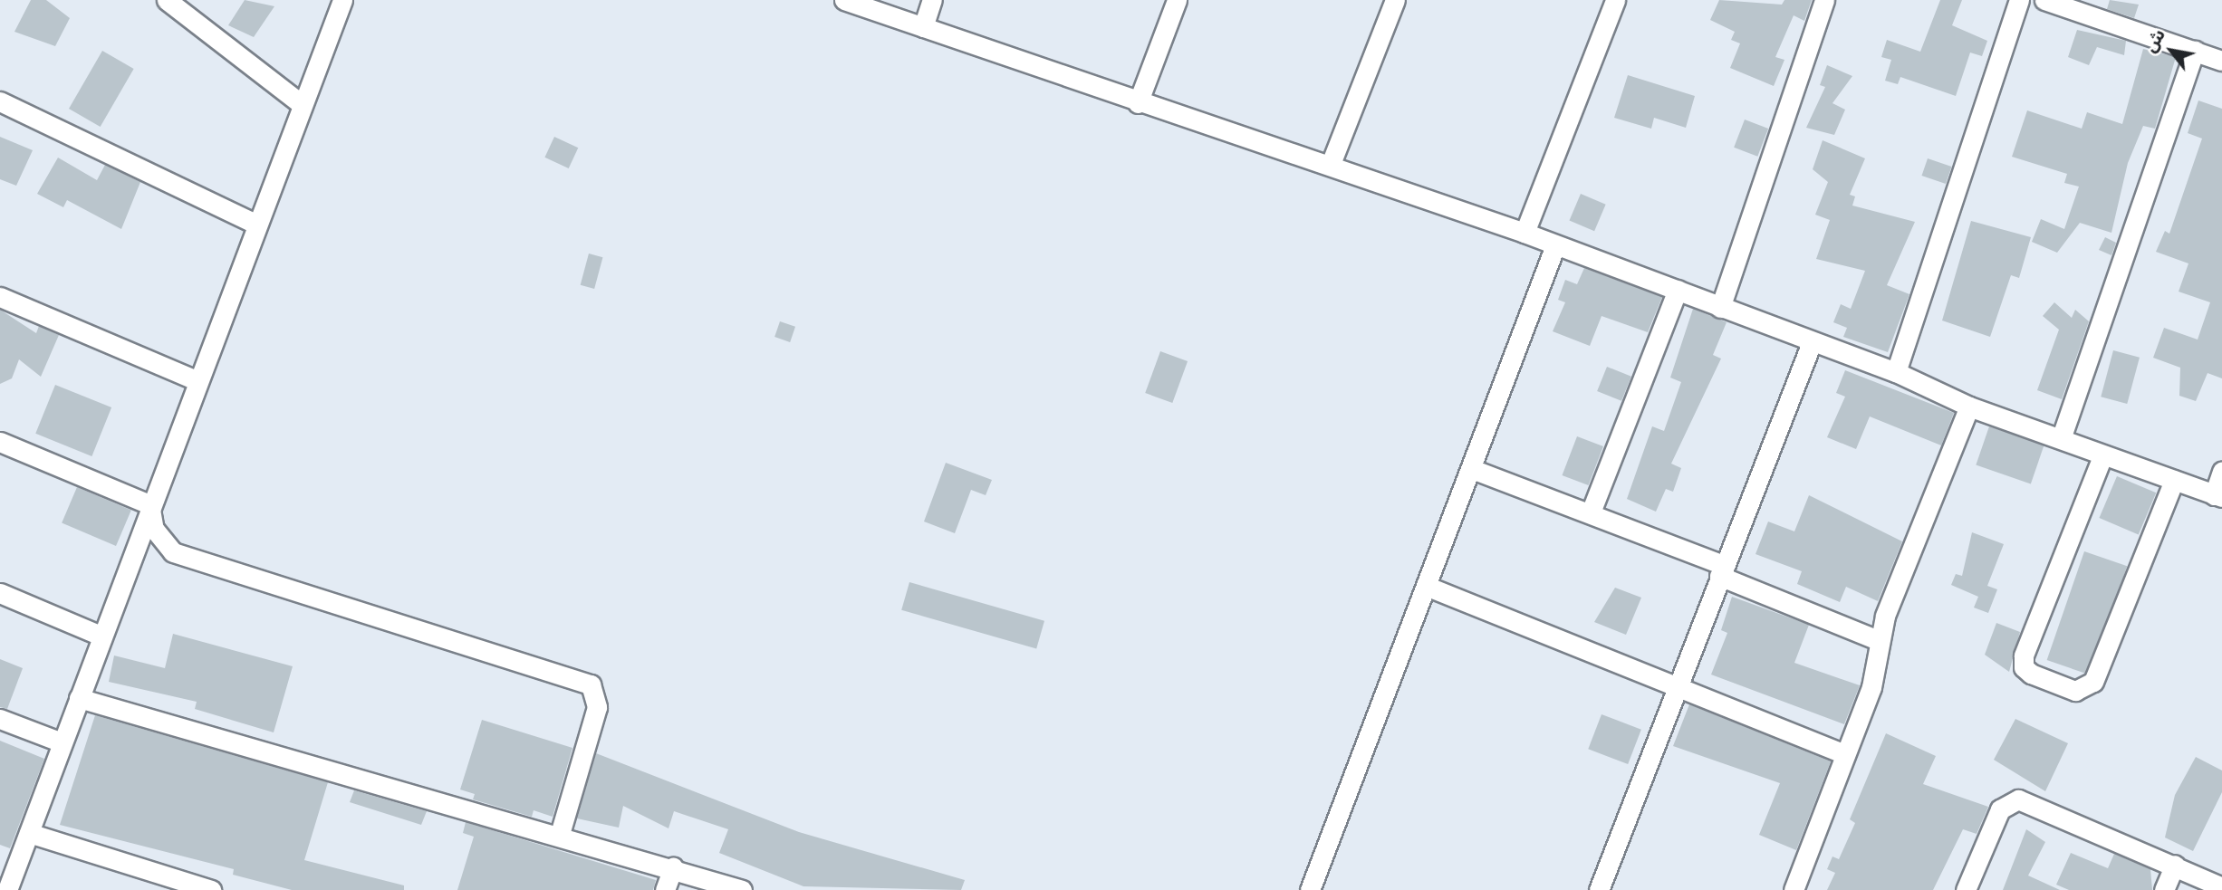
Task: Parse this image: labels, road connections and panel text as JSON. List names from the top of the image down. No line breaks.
{"north":"top left"}
